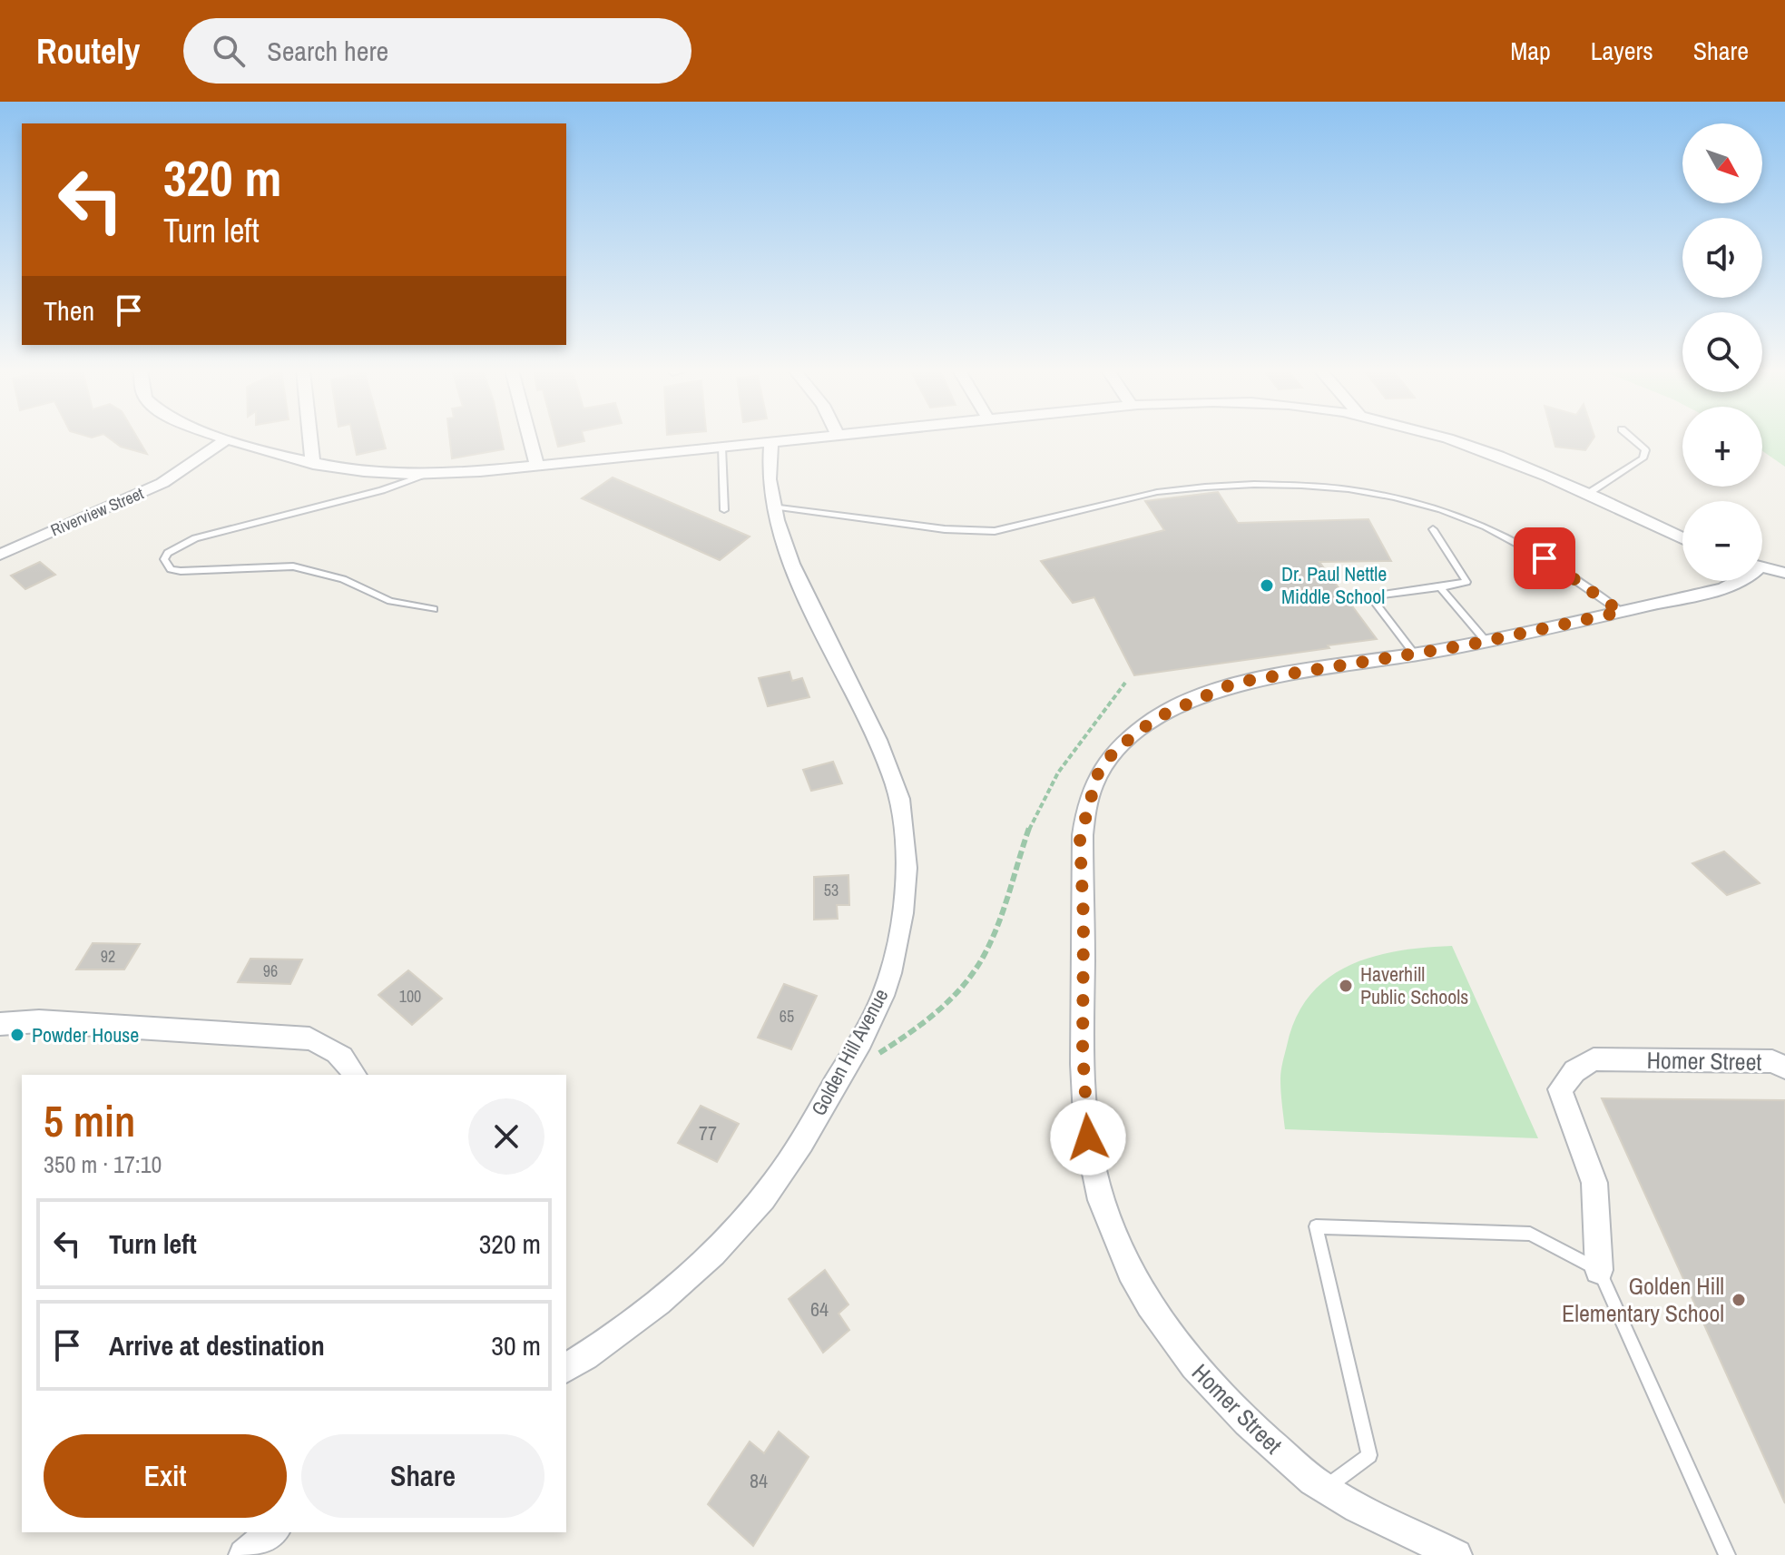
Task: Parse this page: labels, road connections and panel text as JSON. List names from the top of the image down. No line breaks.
{"streets":{"street":["Riverview Street","Golden Hill Avenue","Homer Street"]},"places":["Dr. Paul Nettle Middle School","Haverhill Public Schools","Powder House","Golden Hill Elementary School"],"house_numbers":["53","92","96","100","65","77","64","84"],"north":"bottom right","page":{"header":"Routely","search":"Search here","nav":["Map","Layers","Share"],"map_buttons":["+","−"],"turn":["320 m","Turn left"],"then":"Then","heading":["5 min","350 m · 17:10"],"list":[{"name":"Turn left","value":"320 m"},{"name":"Arrive at destination","value":"30 m"}],"buttons":["Exit","Share"]}}
